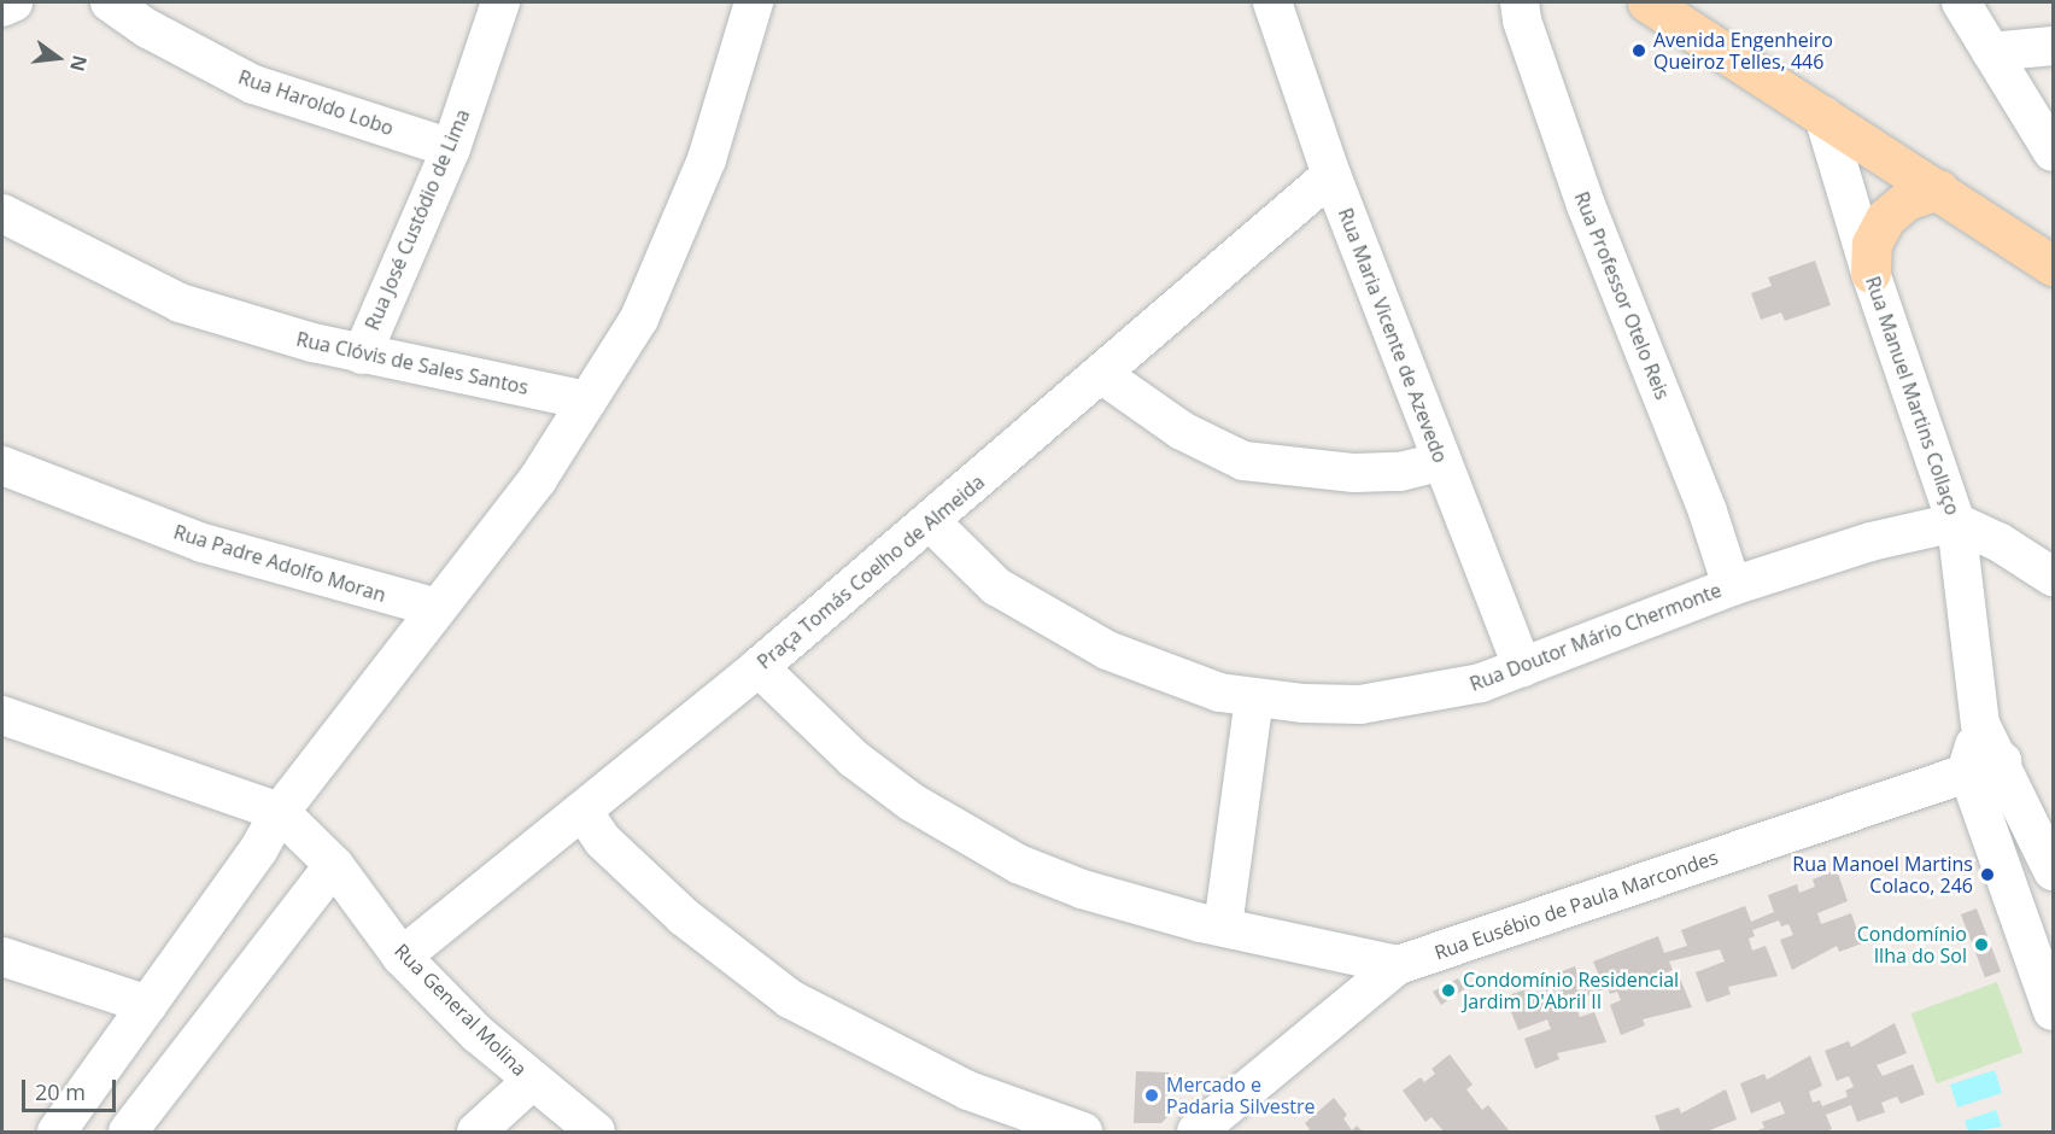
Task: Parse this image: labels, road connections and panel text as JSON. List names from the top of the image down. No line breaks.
{"streets":{"street":["Rua Haroldo Lobo","Rua José Custódio de Lima","Rua Professor Otelo Reis","Rua Maria Vicente de Azevedo","Rua Clóvis de Sales Santos","Rua Manuel Martins Collaço","Rua Padre Adolfo Moran","Praça Tomás Coelho de Almeida","Rua Doutor Mário Chermonte","Rua Eusébio de Paula Marcondes","Rua General Molina"]},"crossings":[["Rua Haroldo Lobo","Rua José Custódio de Lima"],["Rua José Custódio de Lima","Rua Clóvis de Sales Santos"],["Rua Professor Otelo Reis","Rua Doutor Mário Chermonte"],["Rua Maria Vicente de Azevedo","Praça Tomás Coelho de Almeida"],["Rua Maria Vicente de Azevedo","Rua Doutor Mário Chermonte"],["Rua Manuel Martins Collaço","Rua Doutor Mário Chermonte"],["Rua Manuel Martins Collaço","Rua Eusébio de Paula Marcondes"],["Praça Tomás Coelho de Almeida","Rua Doutor Mário Chermonte"],["Praça Tomás Coelho de Almeida","Rua General Molina"]],"places":["Avenida Engenheiro Queiroz Telles, 446","Rua Manoel Martins Colaco, 246","Condomínio Ilha do Sol","Condomínio Residencial Jardim D'Abril II","Mercado e Padaria Silvestre"],"scale_bar":"20 m","north":"right"}
